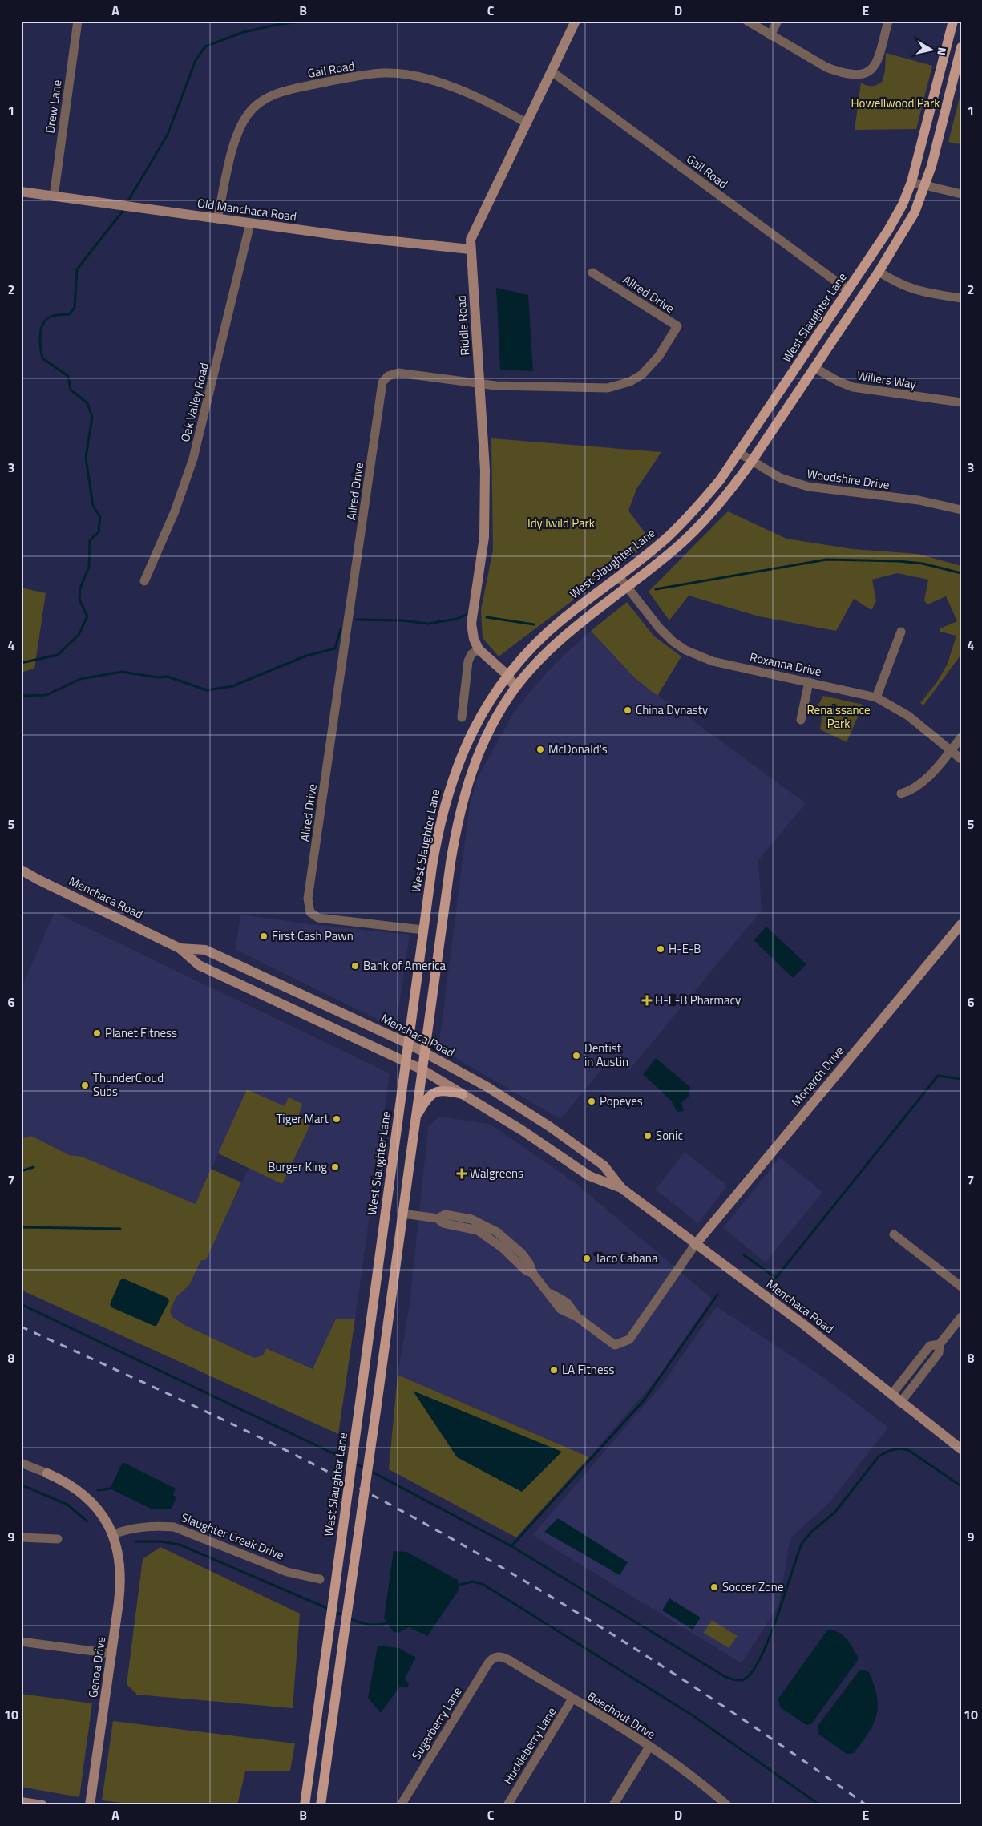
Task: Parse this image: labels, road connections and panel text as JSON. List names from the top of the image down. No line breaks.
{"streets":{"main road":["West Slaughter Lane"],"street":["Gail Road","Drew Lane","Old Manchaca Road","Allred Drive","Riddle Road","Willers Way","Oak Valley Road","Woodshire Drive","Roxanna Drive","Menchaca Road","Monarch Drive","Slaughter Creek Drive","Genoa Drive","Beechnut Drive","Sugarberry Lane","Huckleberry Lane"]},"crossings":[["Gail Road","Old Manchaca Road"],["Gail Road","West Slaughter Lane"],["Gail Road","Riddle Road"],["Drew Lane","Old Manchaca Road"],["Old Manchaca Road","Riddle Road"],["Old Manchaca Road","Oak Valley Road"],["Allred Drive","West Slaughter Lane"],["Allred Drive","Riddle Road"],["West Slaughter Lane","Woodshire Drive"],["West Slaughter Lane","Roxanna Drive"],["West Slaughter Lane","Menchaca Road"],["Menchaca Road","Monarch Drive"],["Slaughter Creek Drive","Genoa Drive"],["Beechnut Drive","Sugarberry Lane"],["Beechnut Drive","Huckleberry Lane"]],"parks":["Howellwood Park","Idyllwild Park","Renaissance Park"],"places":{"other":["China Dynasty","McDonald's","First Cash Pawn","H-E-B","Bank of America","Planet Fitness","Dentist in Austin","ThunderCloud Subs","Popeyes","Tiger Mart","Sonic","Burger King","Taco Cabana","LA Fitness","Soccer Zone"],"health":["H-E-B Pharmacy","Walgreens"]},"north":"right","grid":{"columns":["A","B","C","D","E"],"rows":["1","2","3","4","5","6","7","8","9","10"]}}
